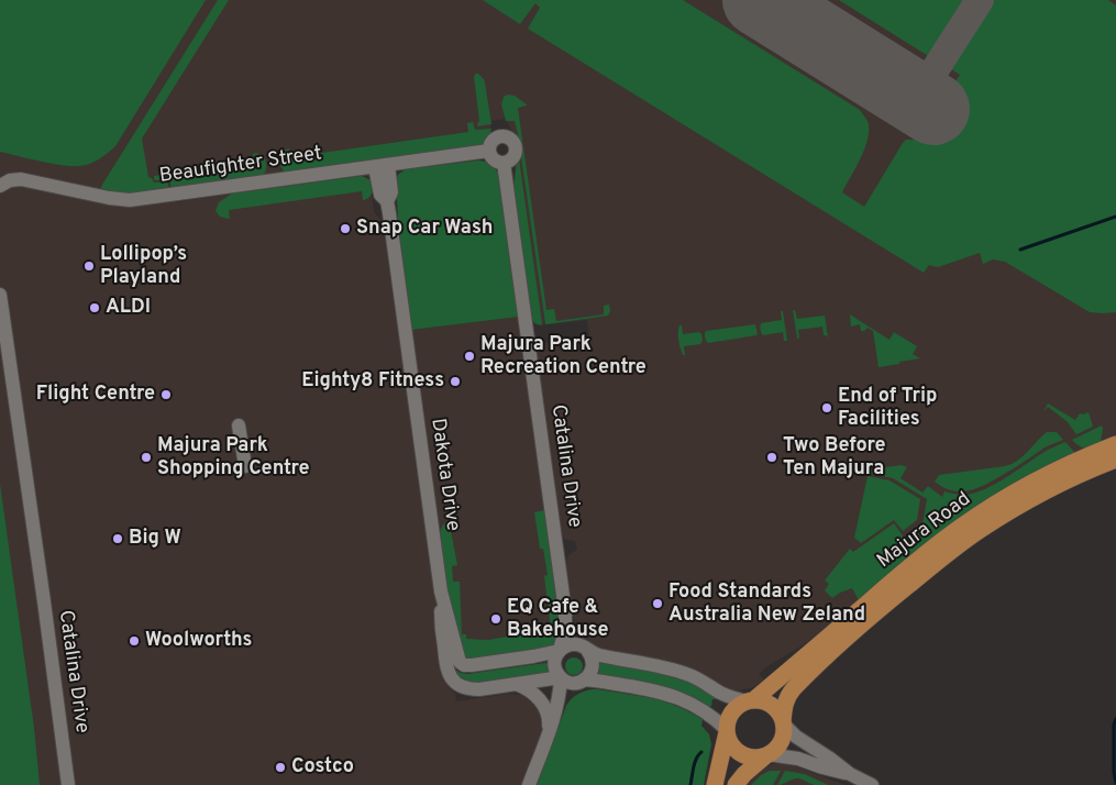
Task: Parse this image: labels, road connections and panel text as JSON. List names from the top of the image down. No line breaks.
{"streets":{"main road":["Majura Road"],"street":["Beaufighter Street","Catalina Drive","Dakota Drive"]},"crossings":[["Beaufighter Street","Catalina Drive"],["Beaufighter Street","Dakota Drive"]],"places":["Snap Car Wash","Lollipop’s Playland","ALDI","Majura Park Recreation Centre","Eighty8 Fitness","Flight Centre","End of Trip Facilities","Majura Park Shopping Centre","Two Before Ten Majura","Big W","Food Standards Australia New Zeland","EQ Cafe & Bakehouse","Woolworths","Costco"]}
